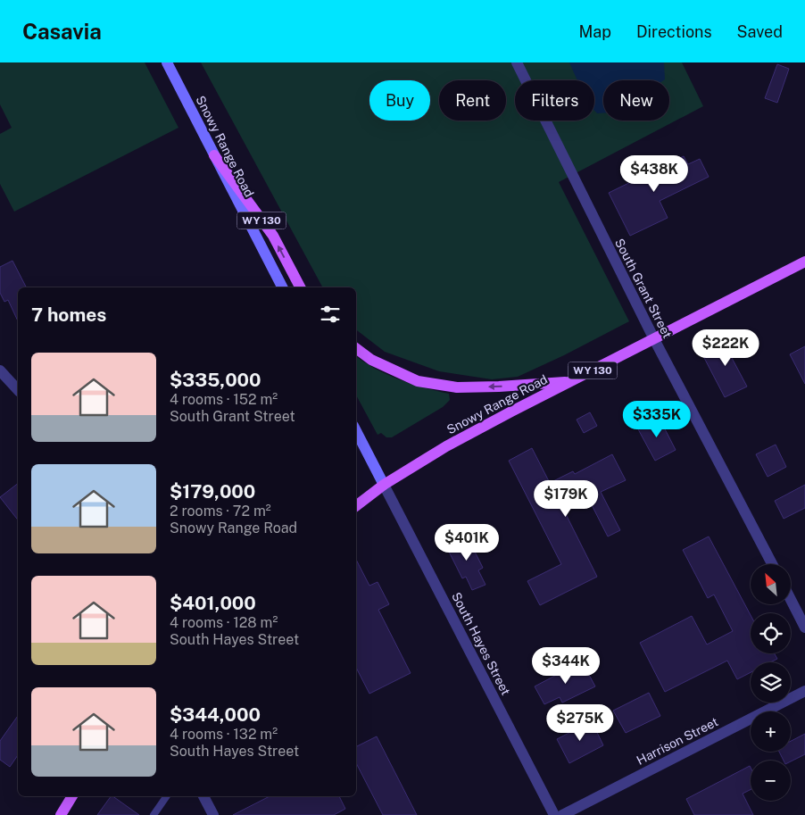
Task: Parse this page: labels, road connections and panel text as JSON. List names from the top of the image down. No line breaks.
{"streets":{"main road":["Snowy Range Road","WY 130"],"street":["South Grant Street","South Hayes Street","Harrison Street"]},"crossings":[["Snowy Range Road","WY 130"],["Snowy Range Road","South Grant Street"],["Snowy Range Road","South Hayes Street"]],"north":"top left","page":{"header":"Casavia","nav":["Map","Directions","Saved"],"chip":["Buy","Rent","Filters","New"],"price":["$438K","$222K","$335K","$179K","$401K","$344K","$275K"],"heading":"7 homes","list":[{"name":"$335,000","note":"4 rooms · 152 m² · South Grant Street"},{"name":"$179,000","note":"2 rooms · 72 m² · Snowy Range Road"},{"name":"$401,000","note":"4 rooms · 128 m² · South Hayes Street"},{"name":"$344,000","note":"4 rooms · 132 m² · South Hayes Street"}],"map_buttons":["+","−"]}}
